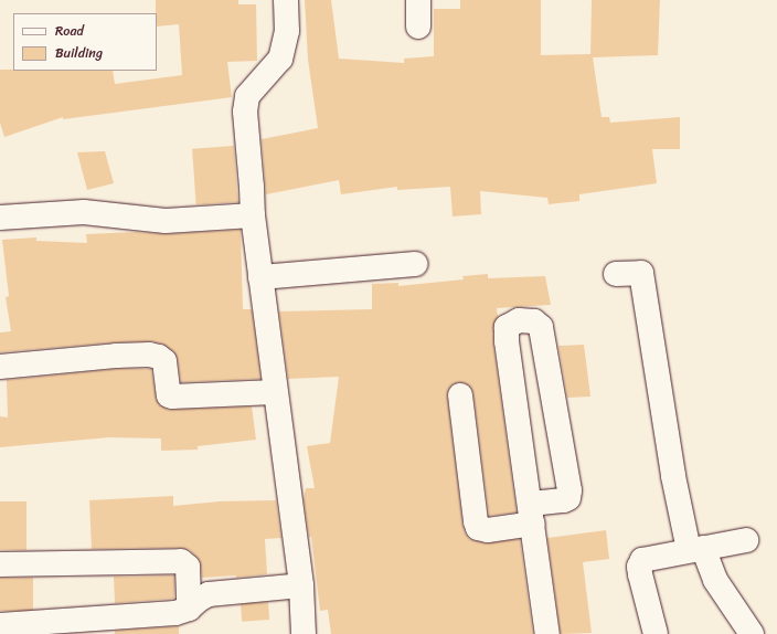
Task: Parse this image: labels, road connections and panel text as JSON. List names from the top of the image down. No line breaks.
{"legend":["Road","Building"]}
